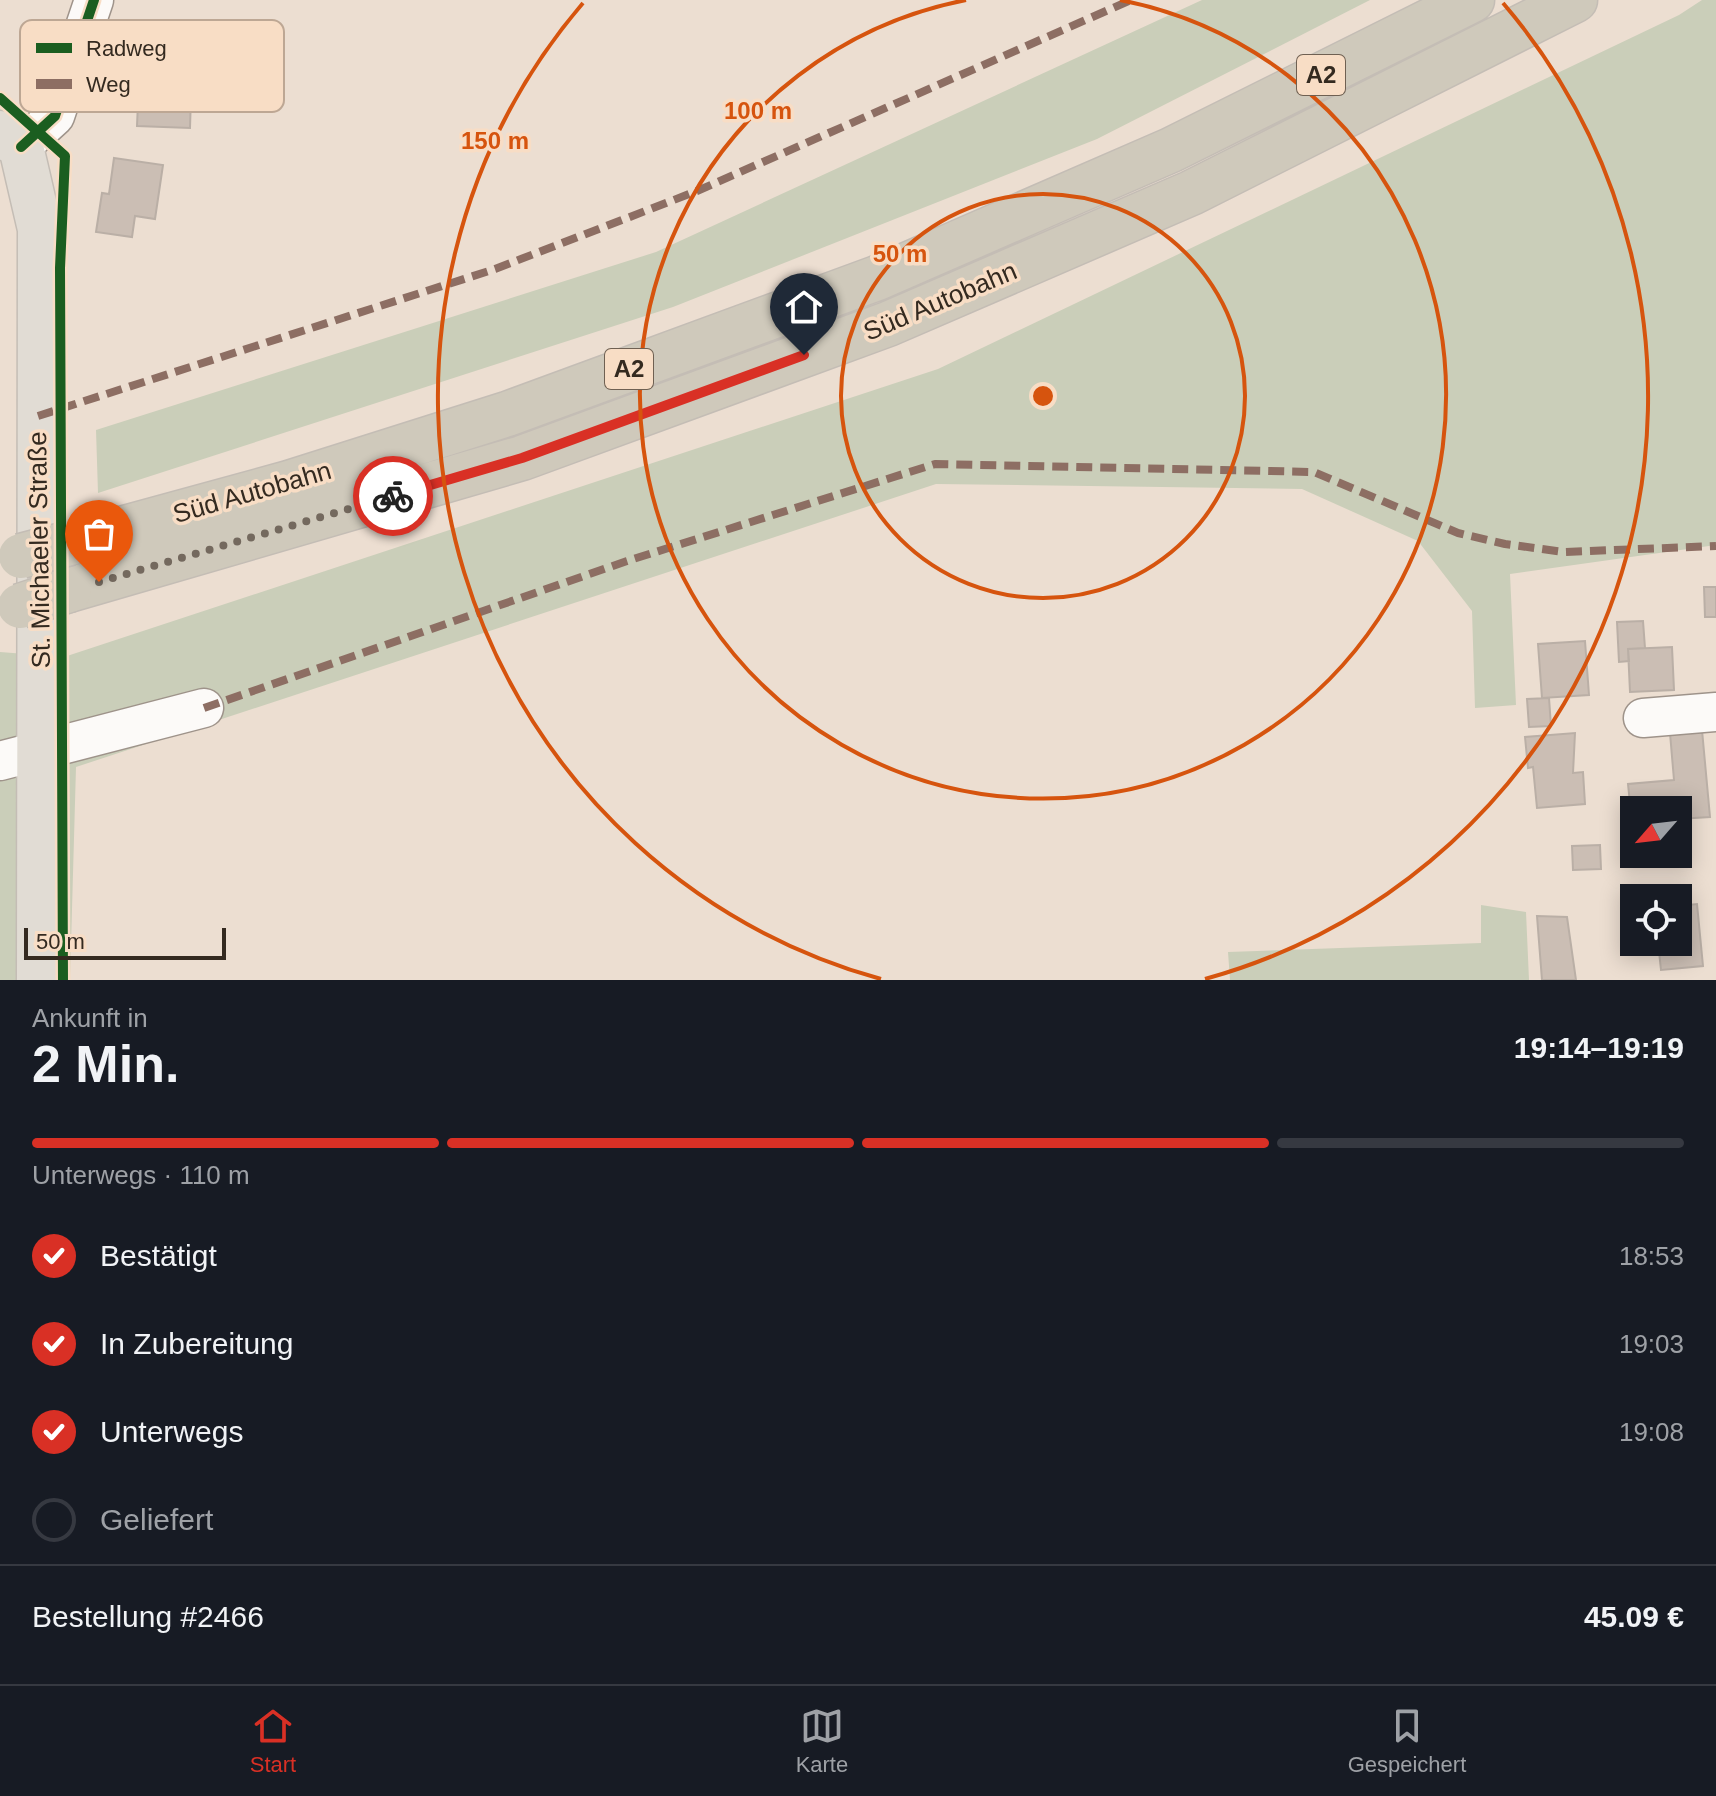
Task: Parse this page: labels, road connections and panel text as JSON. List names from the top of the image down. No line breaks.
{"streets":{"highway":["A2","Süd Autobahn"],"main road":["St. Michaeler Straße"]},"legend":["Radweg","Weg"],"scale_bar":"50 m","north":"bottom left","page":{"scale":"50 m","heading":["2 Min.","Ankunft in","19:14–19:19"],"panel":["Bestellung #2466","45.09 €"],"bar":"Unterwegs · 110 m","list":[["Bestätigt","18:53"],["In Zubereitung","19:03"],["Unterwegs","19:08"],"Geliefert"],"tabs":["Start","Karte","Gespeichert"]},"rings":["100 m","150 m","50 m"]}
